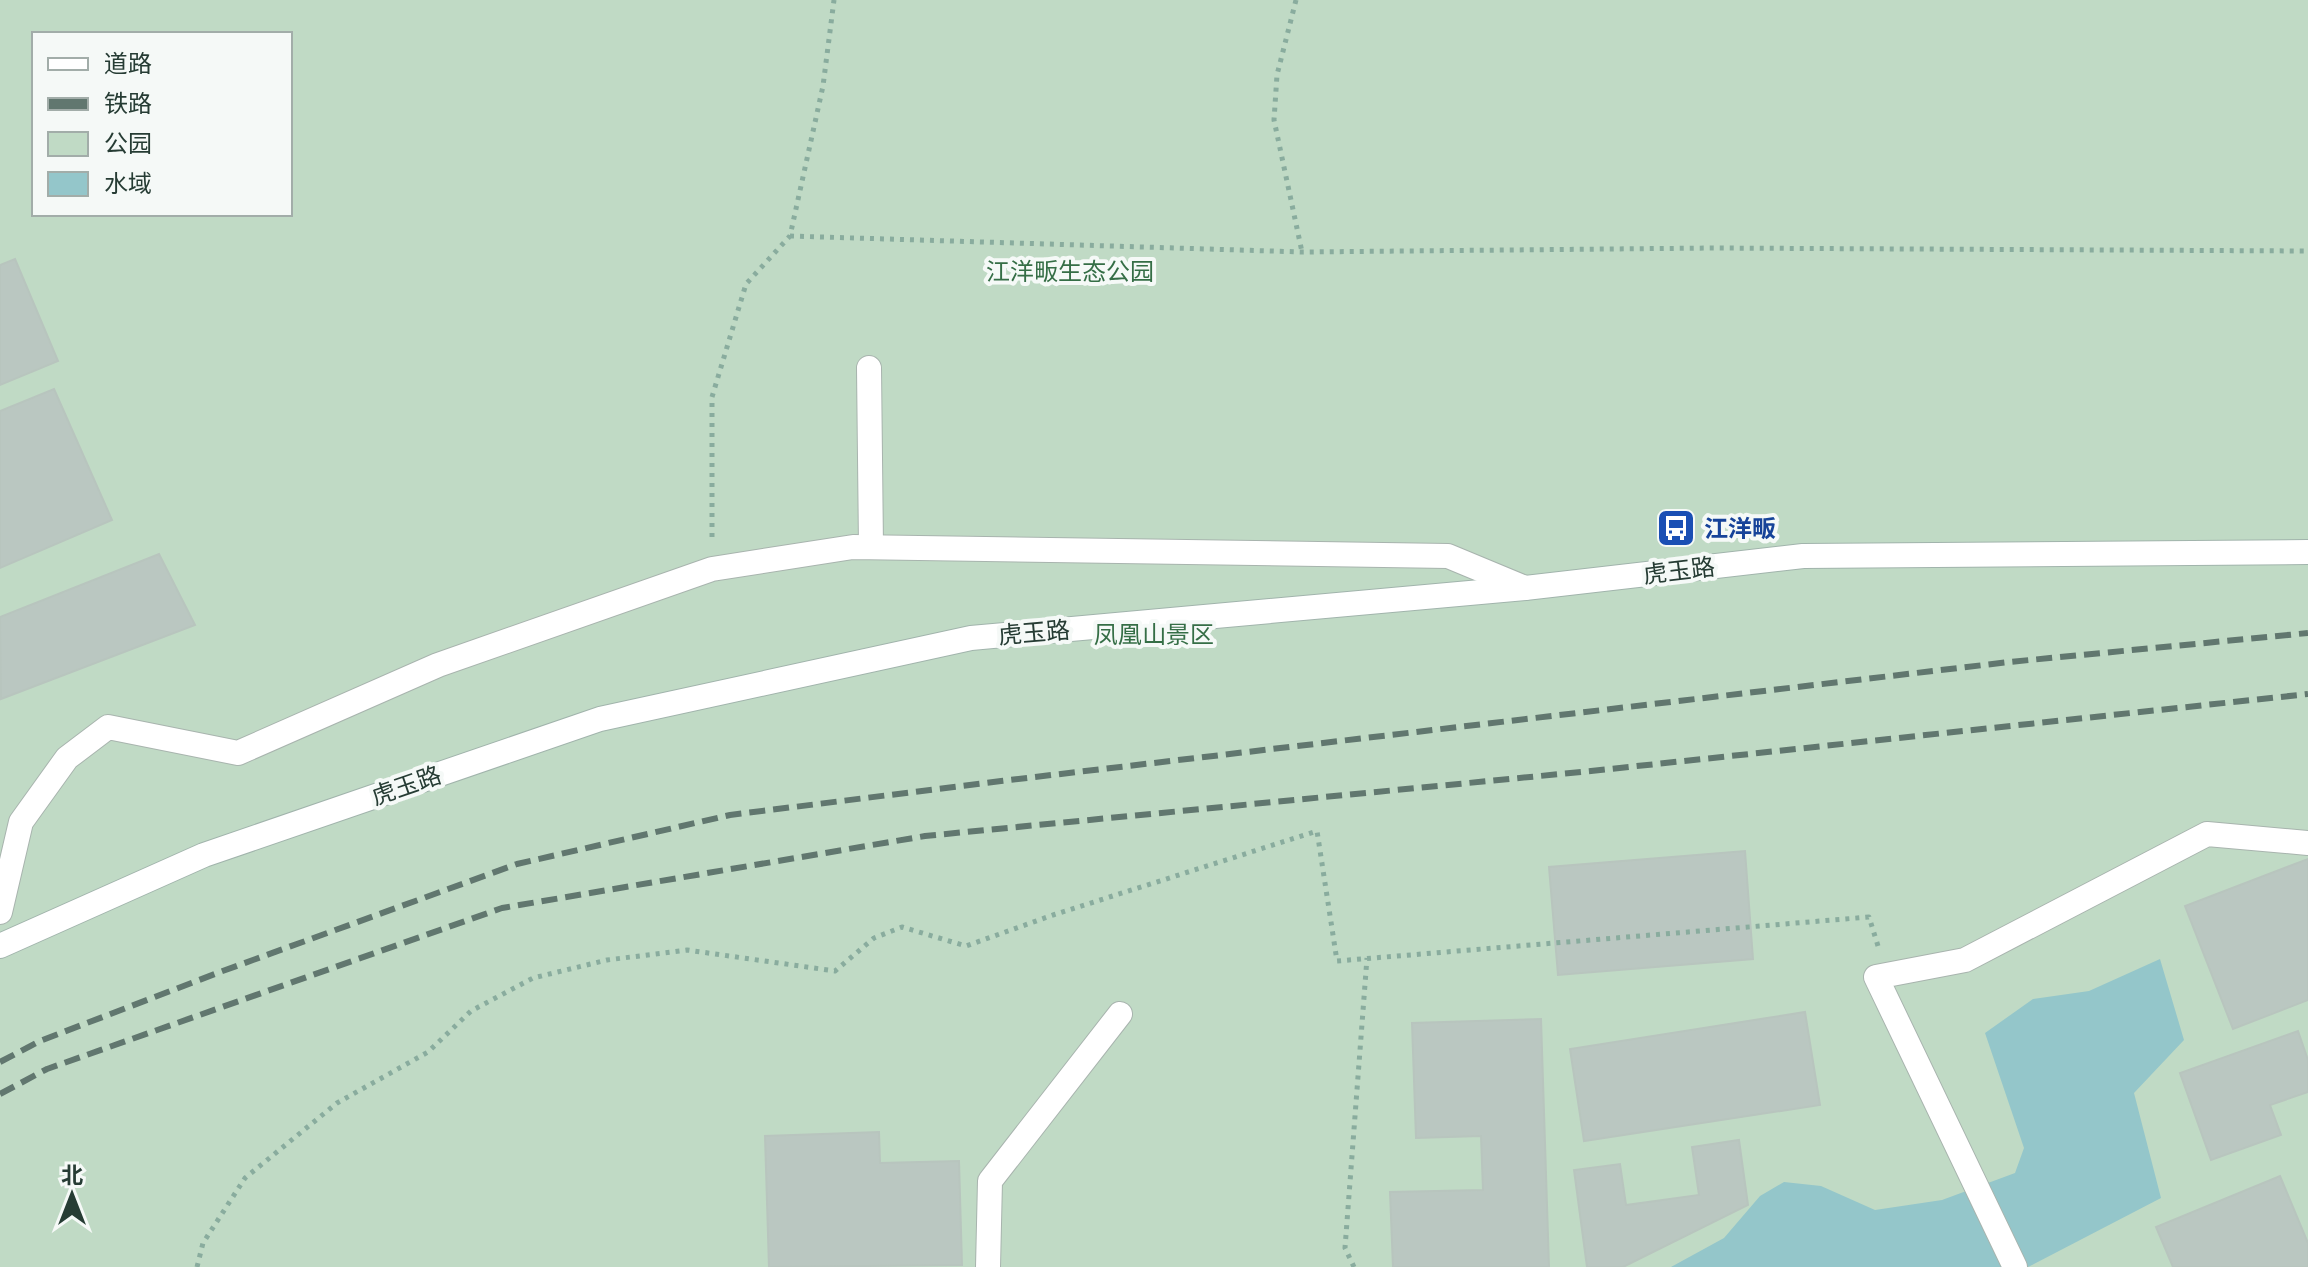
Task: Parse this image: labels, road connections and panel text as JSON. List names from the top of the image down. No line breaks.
{"streets":{"street":["虎玉路"]},"parks":["江洋畈生态公园","凤凰山景区"],"places":{"bus stop":["江洋畈"]},"legend":["道路","铁路","公园","水域"],"north":"top"}
